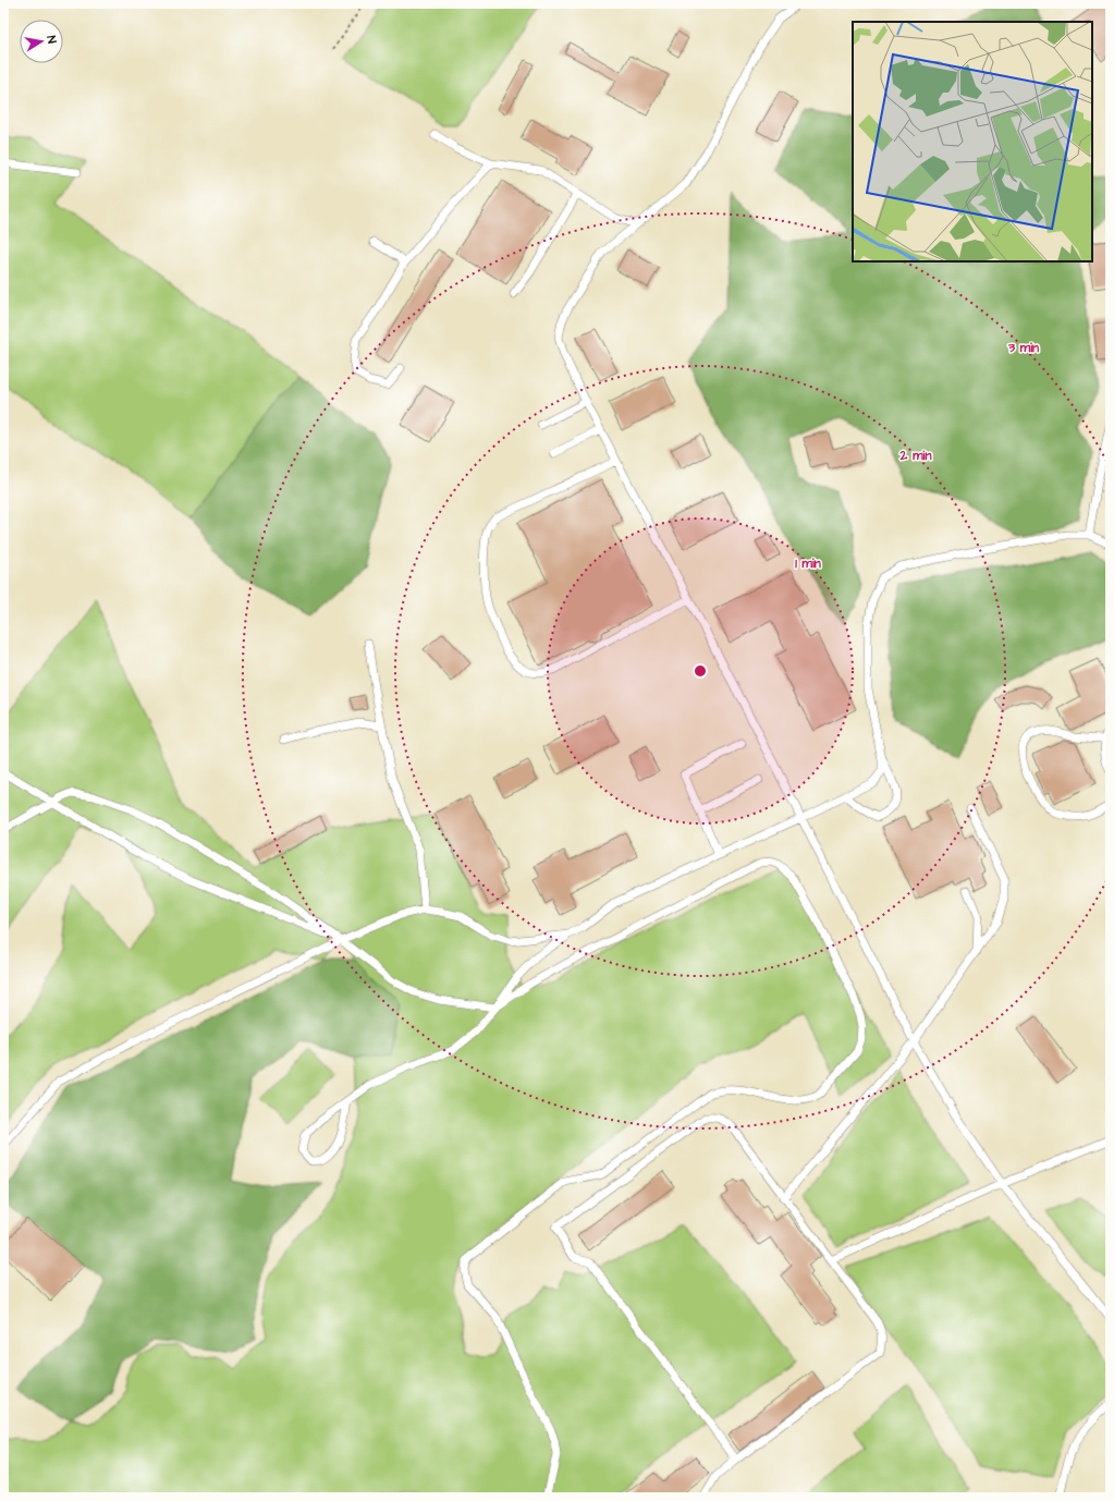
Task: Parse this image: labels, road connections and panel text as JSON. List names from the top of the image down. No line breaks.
{"north":"right","rings":["3 min","2 min","1 min"]}
